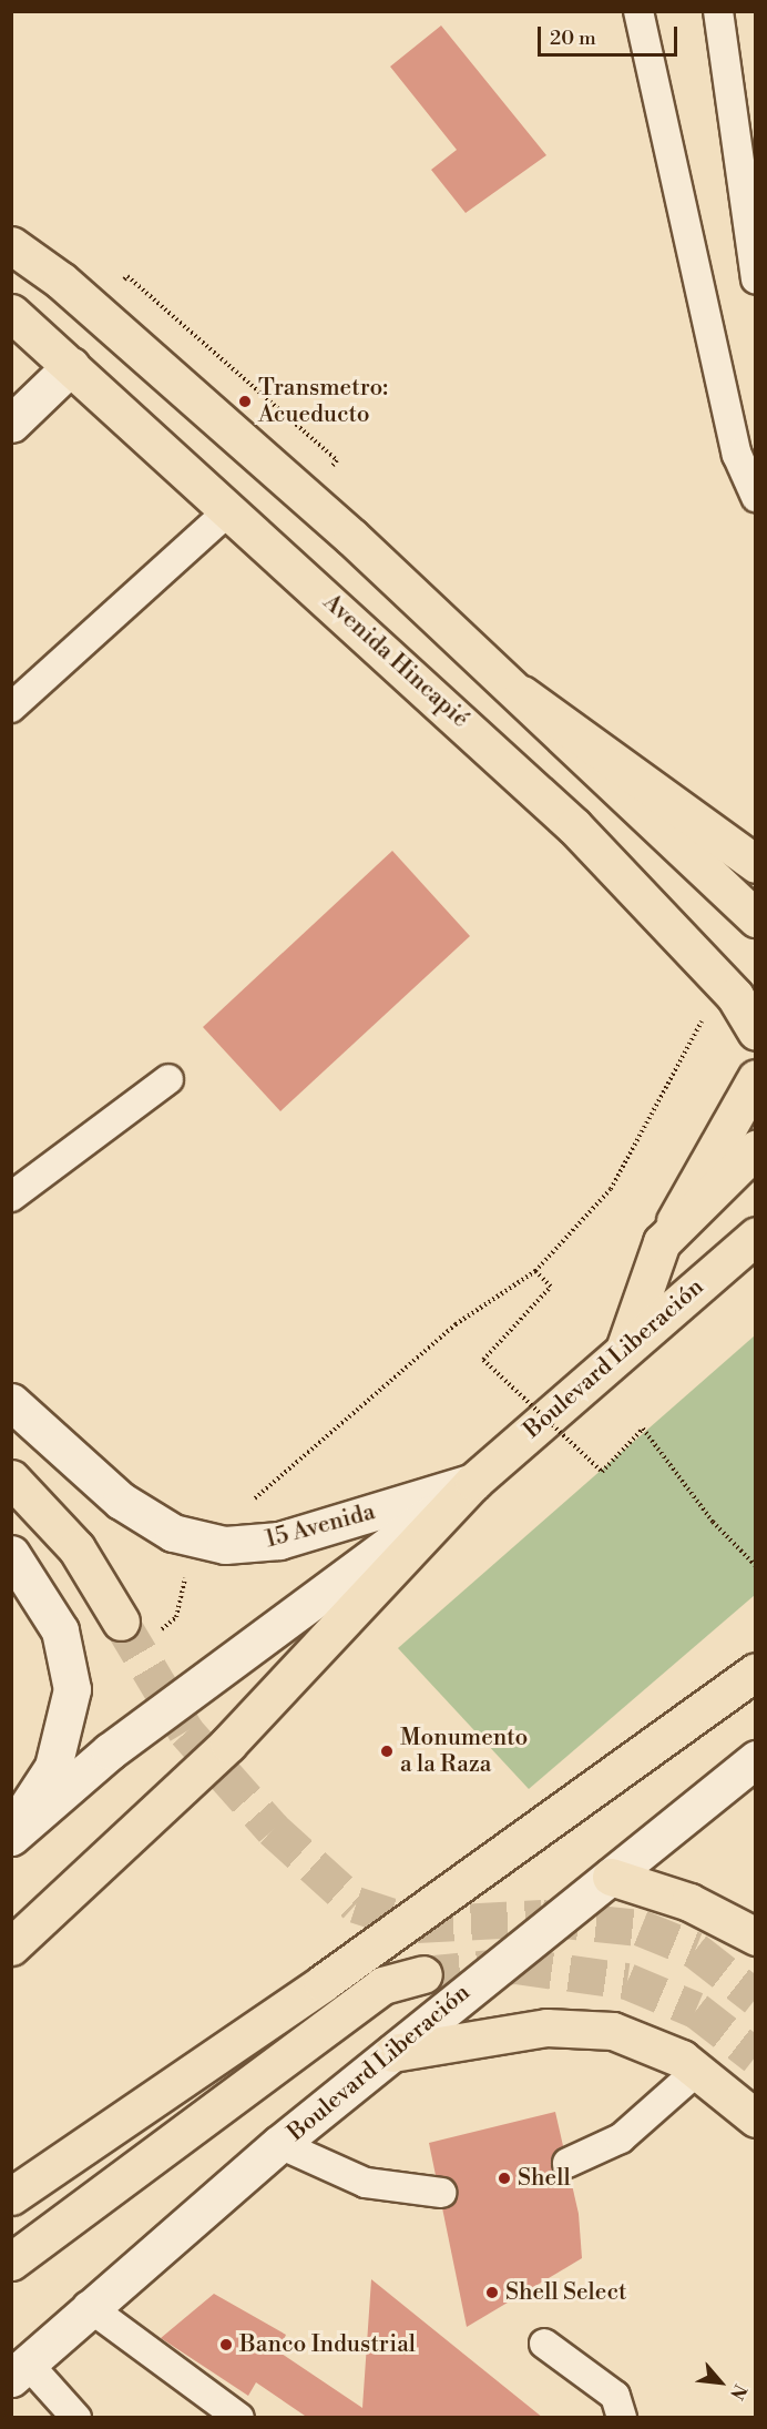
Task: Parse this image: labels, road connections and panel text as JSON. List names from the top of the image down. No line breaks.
{"streets":{"main road":["Avenida Hincapié","Boulevard Liberación","15 Avenida"]},"crossings":[["Boulevard Liberación","15 Avenida"]],"places":["Transmetro: Acueducto","Monumento a la Raza","Shell","Shell Select","Banco Industrial"],"scale_bar":"20 m","north":"bottom right"}
